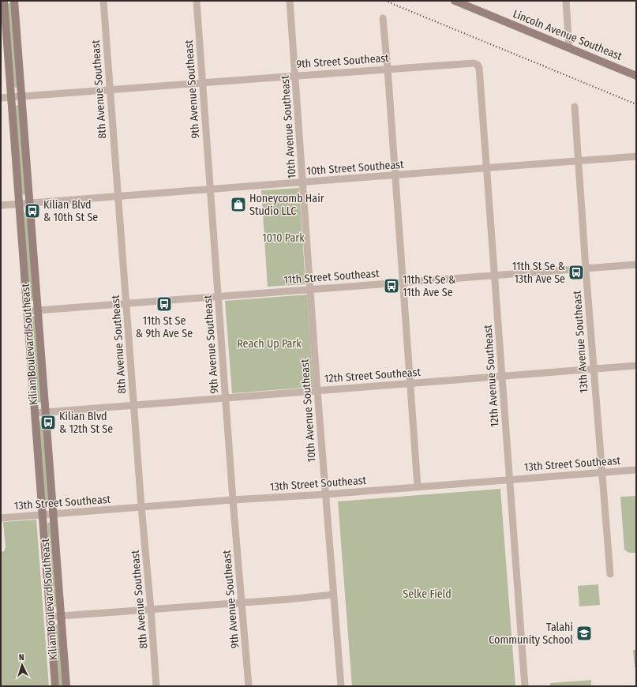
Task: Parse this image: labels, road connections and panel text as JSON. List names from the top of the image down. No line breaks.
{"streets":{"street":["Lincoln Avenue Southeast","9th Street Southeast","8th Avenue Southeast","9th Avenue Southeast","10th Avenue Southeast","10th Street Southeast","11th Street Southeast","13th Avenue Southeast","Kilian Boulevard Southeast","12th Street Southeast","12th Avenue Southeast","13th Street Southeast"]},"crossings":[["9th Street Southeast","8th Avenue Southeast"],["9th Street Southeast","9th Avenue Southeast"],["9th Street Southeast","10th Avenue Southeast"],["9th Street Southeast","Kilian Boulevard Southeast"],["9th Street Southeast","12th Avenue Southeast"],["8th Avenue Southeast","10th Street Southeast"],["8th Avenue Southeast","11th Street Southeast"],["8th Avenue Southeast","12th Street Southeast"],["8th Avenue Southeast","13th Street Southeast"],["9th Avenue Southeast","10th Street Southeast"],["9th Avenue Southeast","11th Street Southeast"],["9th Avenue Southeast","12th Street Southeast"],["9th Avenue Southeast","13th Street Southeast"],["10th Avenue Southeast","10th Street Southeast"],["10th Avenue Southeast","11th Street Southeast"],["10th Avenue Southeast","12th Street Southeast"],["10th Avenue Southeast","13th Street Southeast"],["10th Street Southeast","13th Avenue Southeast"],["10th Street Southeast","Kilian Boulevard Southeast"],["10th Street Southeast","12th Avenue Southeast"],["11th Street Southeast","13th Avenue Southeast"],["11th Street Southeast","Kilian Boulevard Southeast"],["11th Street Southeast","12th Avenue Southeast"],["13th Avenue Southeast","12th Street Southeast"],["13th Avenue Southeast","13th Street Southeast"],["Kilian Boulevard Southeast","12th Street Southeast"],["Kilian Boulevard Southeast","13th Street Southeast"],["12th Street Southeast","12th Avenue Southeast"],["12th Avenue Southeast","13th Street Southeast"]],"parks":["1010 Park","Reach Up Park","Selke Field"],"places":{"shop":["Honeycomb Hair Studio LLC"],"bus stop":["Kilian Blvd & 10th St Se","11th St Se & 13th Ave Se","11th St Se & 11th Ave Se","11th St Se & 9th Ave Se","Kilian Blvd & 12th St Se"],"school or university":["Talahi Community School"]},"north":"top"}
